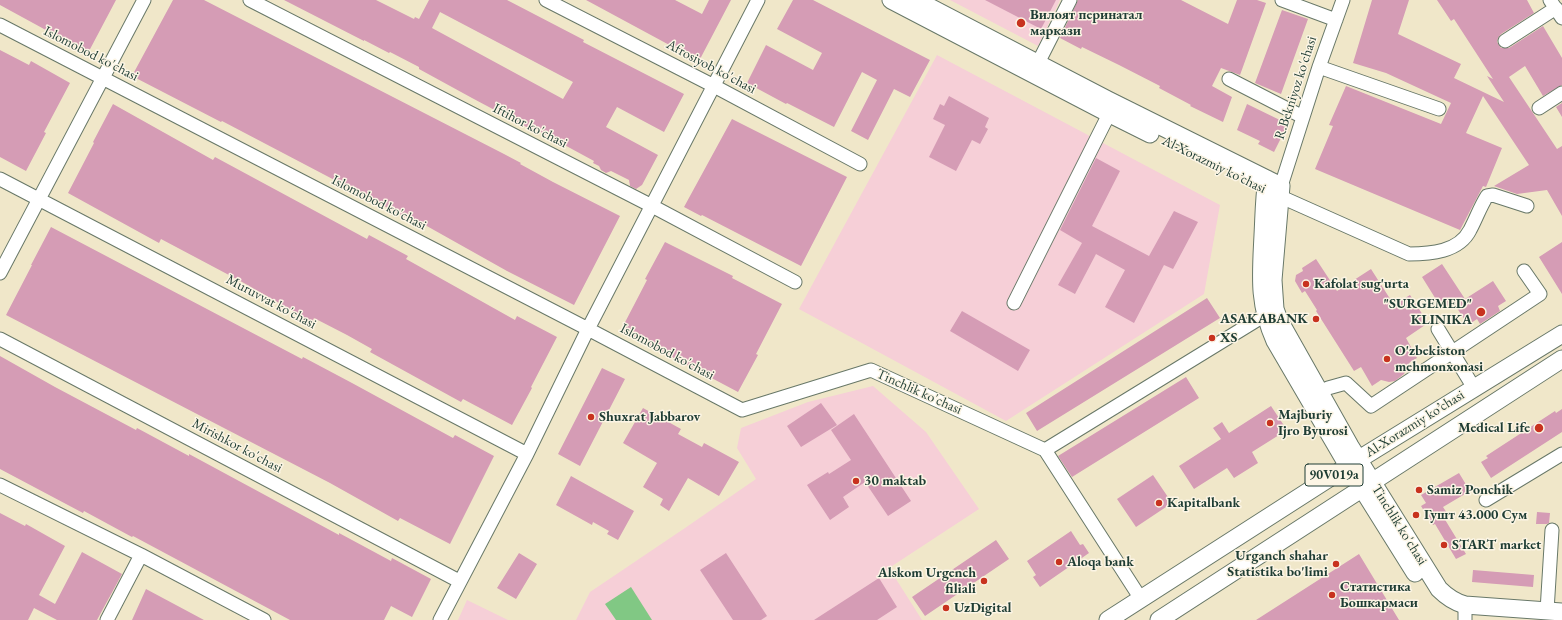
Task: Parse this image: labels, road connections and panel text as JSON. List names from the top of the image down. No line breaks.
{"streets":{"main road":["Al-Xorazmiy ko’chasi","Tinchlik ko'chasi","90V019a"],"street":["Islomobod ko'chasi","Afrosiyob ko'chasi","R.Bekniyoz ko'chasi","Iftihor ko'chasi","Muruvvat ko'chasi","Mirishkor ko'chasi"]},"crossings":[["Islomobod ko'chasi","Tinchlik ko'chasi"],["R.Bekniyoz ko'chasi","Al-Xorazmiy ko’chasi"],["R.Bekniyoz ko'chasi","Tinchlik ko'chasi"],["Al-Xorazmiy ko’chasi","Tinchlik ko'chasi"]],"places":["Вилоят перинатал маркази","Kafolat sug'urta","\"SURGEMED\" KLINIKA","ASAKABANK","XS","O'zbekiston mehmonxonasi","Shuxrat Jabbarov","Majburiy Ijro Byurosi","Medical Life","30 maktab","Samiz Ponchik","Kapitalbank","Гушт 43.000 Сум","START market","Aloqa bank","Urganch shahar Statistika bo'limi","Alskom Urgench filiali","Статистика Бошкармаси","UzDigital"]}
